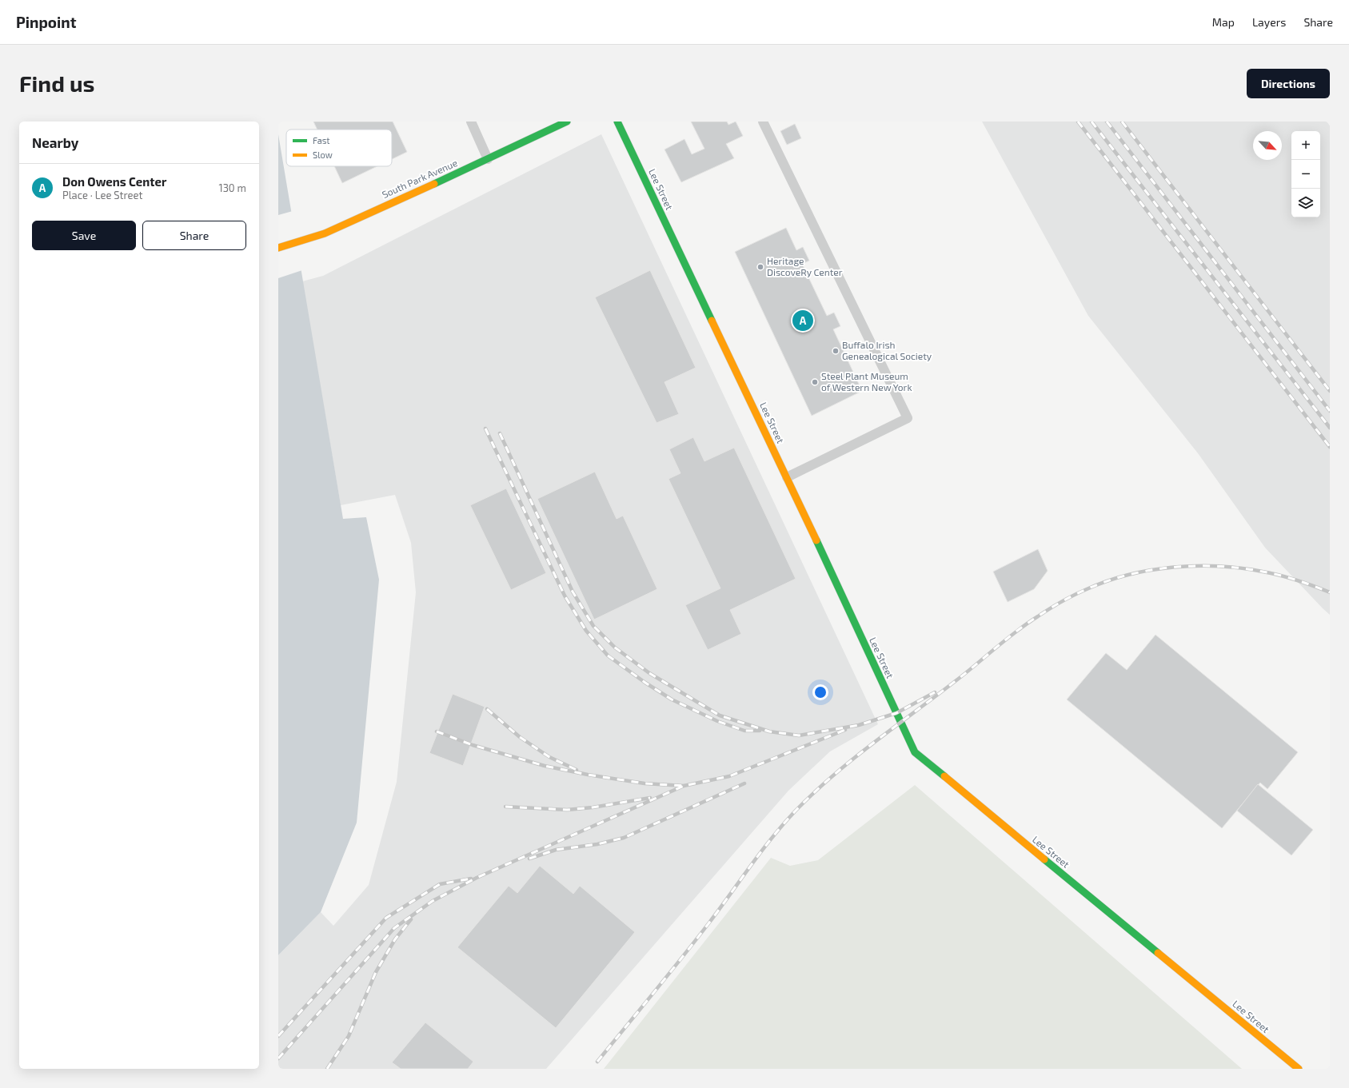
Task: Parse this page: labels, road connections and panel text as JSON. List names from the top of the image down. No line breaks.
{"streets":{"street":["South Park Avenue","Lee Street"]},"places":["Heritage DiscoveRy Center","Buffalo Irish Genealogical Society","Steel Plant Museum of Western New York"],"legend":["Fast","Slow"],"north":"bottom right","page":{"header":"Pinpoint","nav":["Map","Layers","Share"],"buttons":["Directions",["Save","Share"]],"title":"Find us","heading":"Nearby","map_buttons":["+","−"],"list":[{"mark":"A","name":"Don Owens Center","note":"Place · Lee Street","value":"130 m"}],"pins":"A"}}
